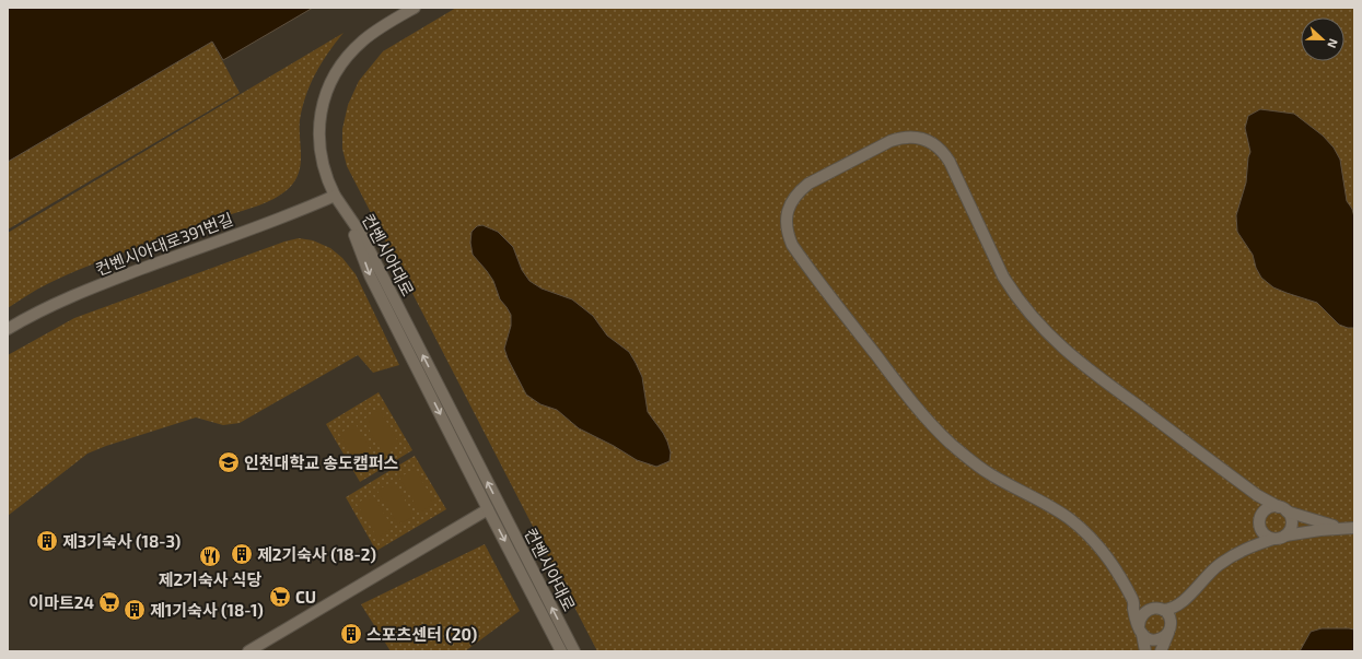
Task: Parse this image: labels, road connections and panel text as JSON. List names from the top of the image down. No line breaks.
{"streets":{"street":["컨벤시아대로391번길","컨벤시아대로"]},"places":{"school or university":["인천대학교 송도캠퍼스"],"building":["제3기숙사 (18-3)","제2기숙사 (18-2)","제1기숙사 (18-1)","스포츠센터 (20)"],"restaurant":["제2기숙사 식당"],"supermarket":["CU","이마트24"]},"north":"right"}
